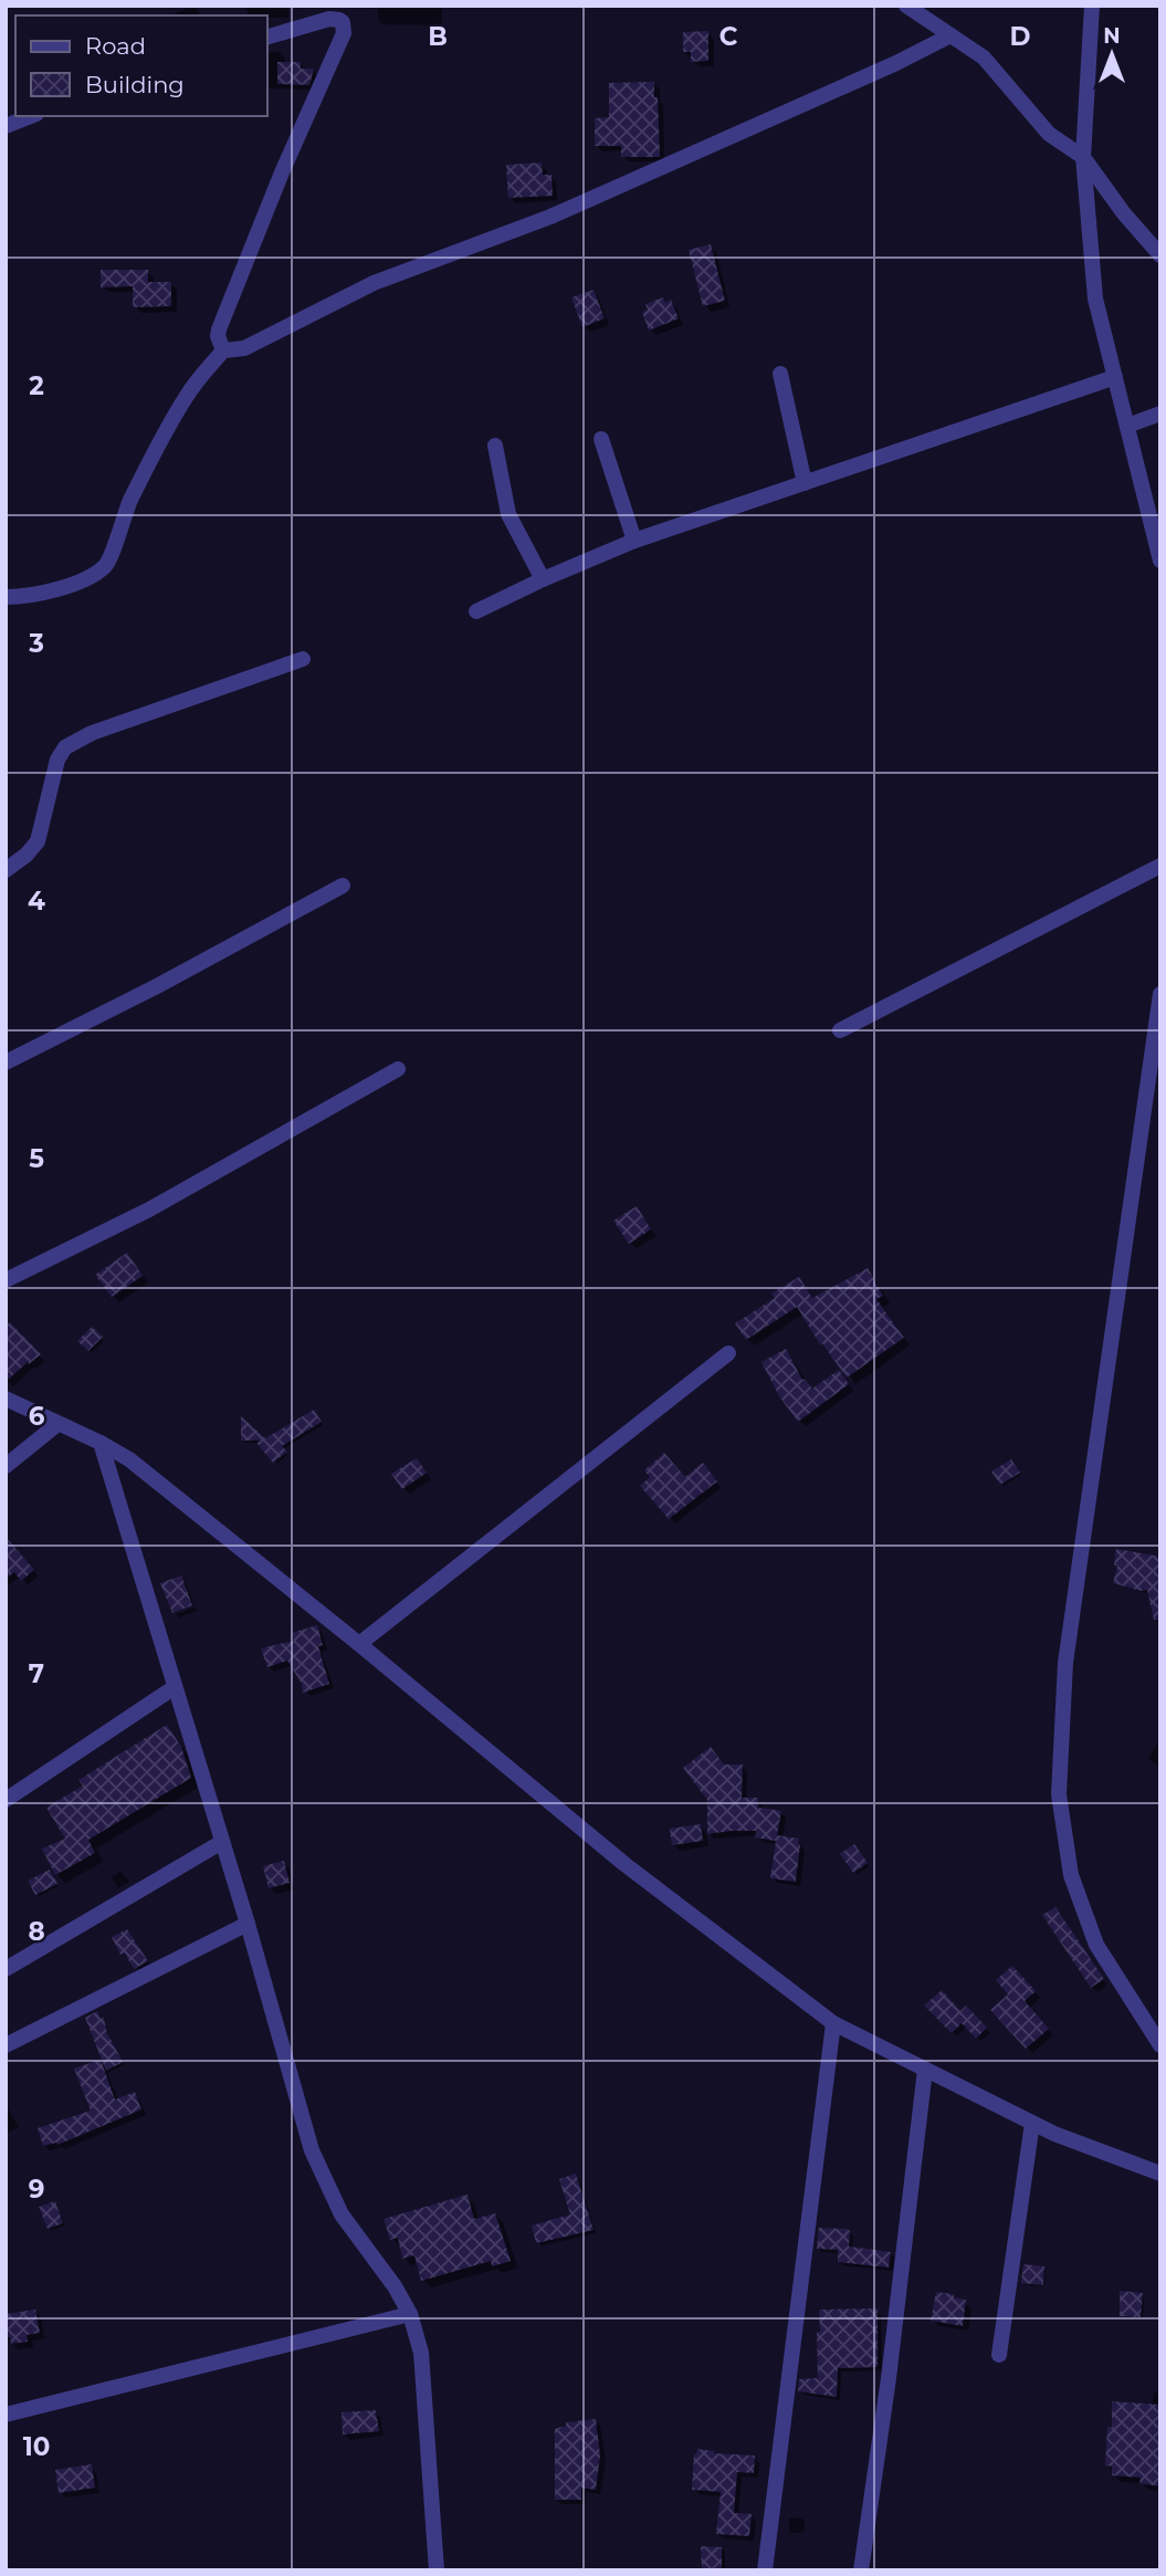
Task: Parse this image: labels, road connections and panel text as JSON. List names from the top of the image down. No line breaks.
{"legend":["Road","Building"],"north":"top","grid":{"columns":["B","C","D"],"rows":["2","3","4","5","6","7","8","9","10"]}}
